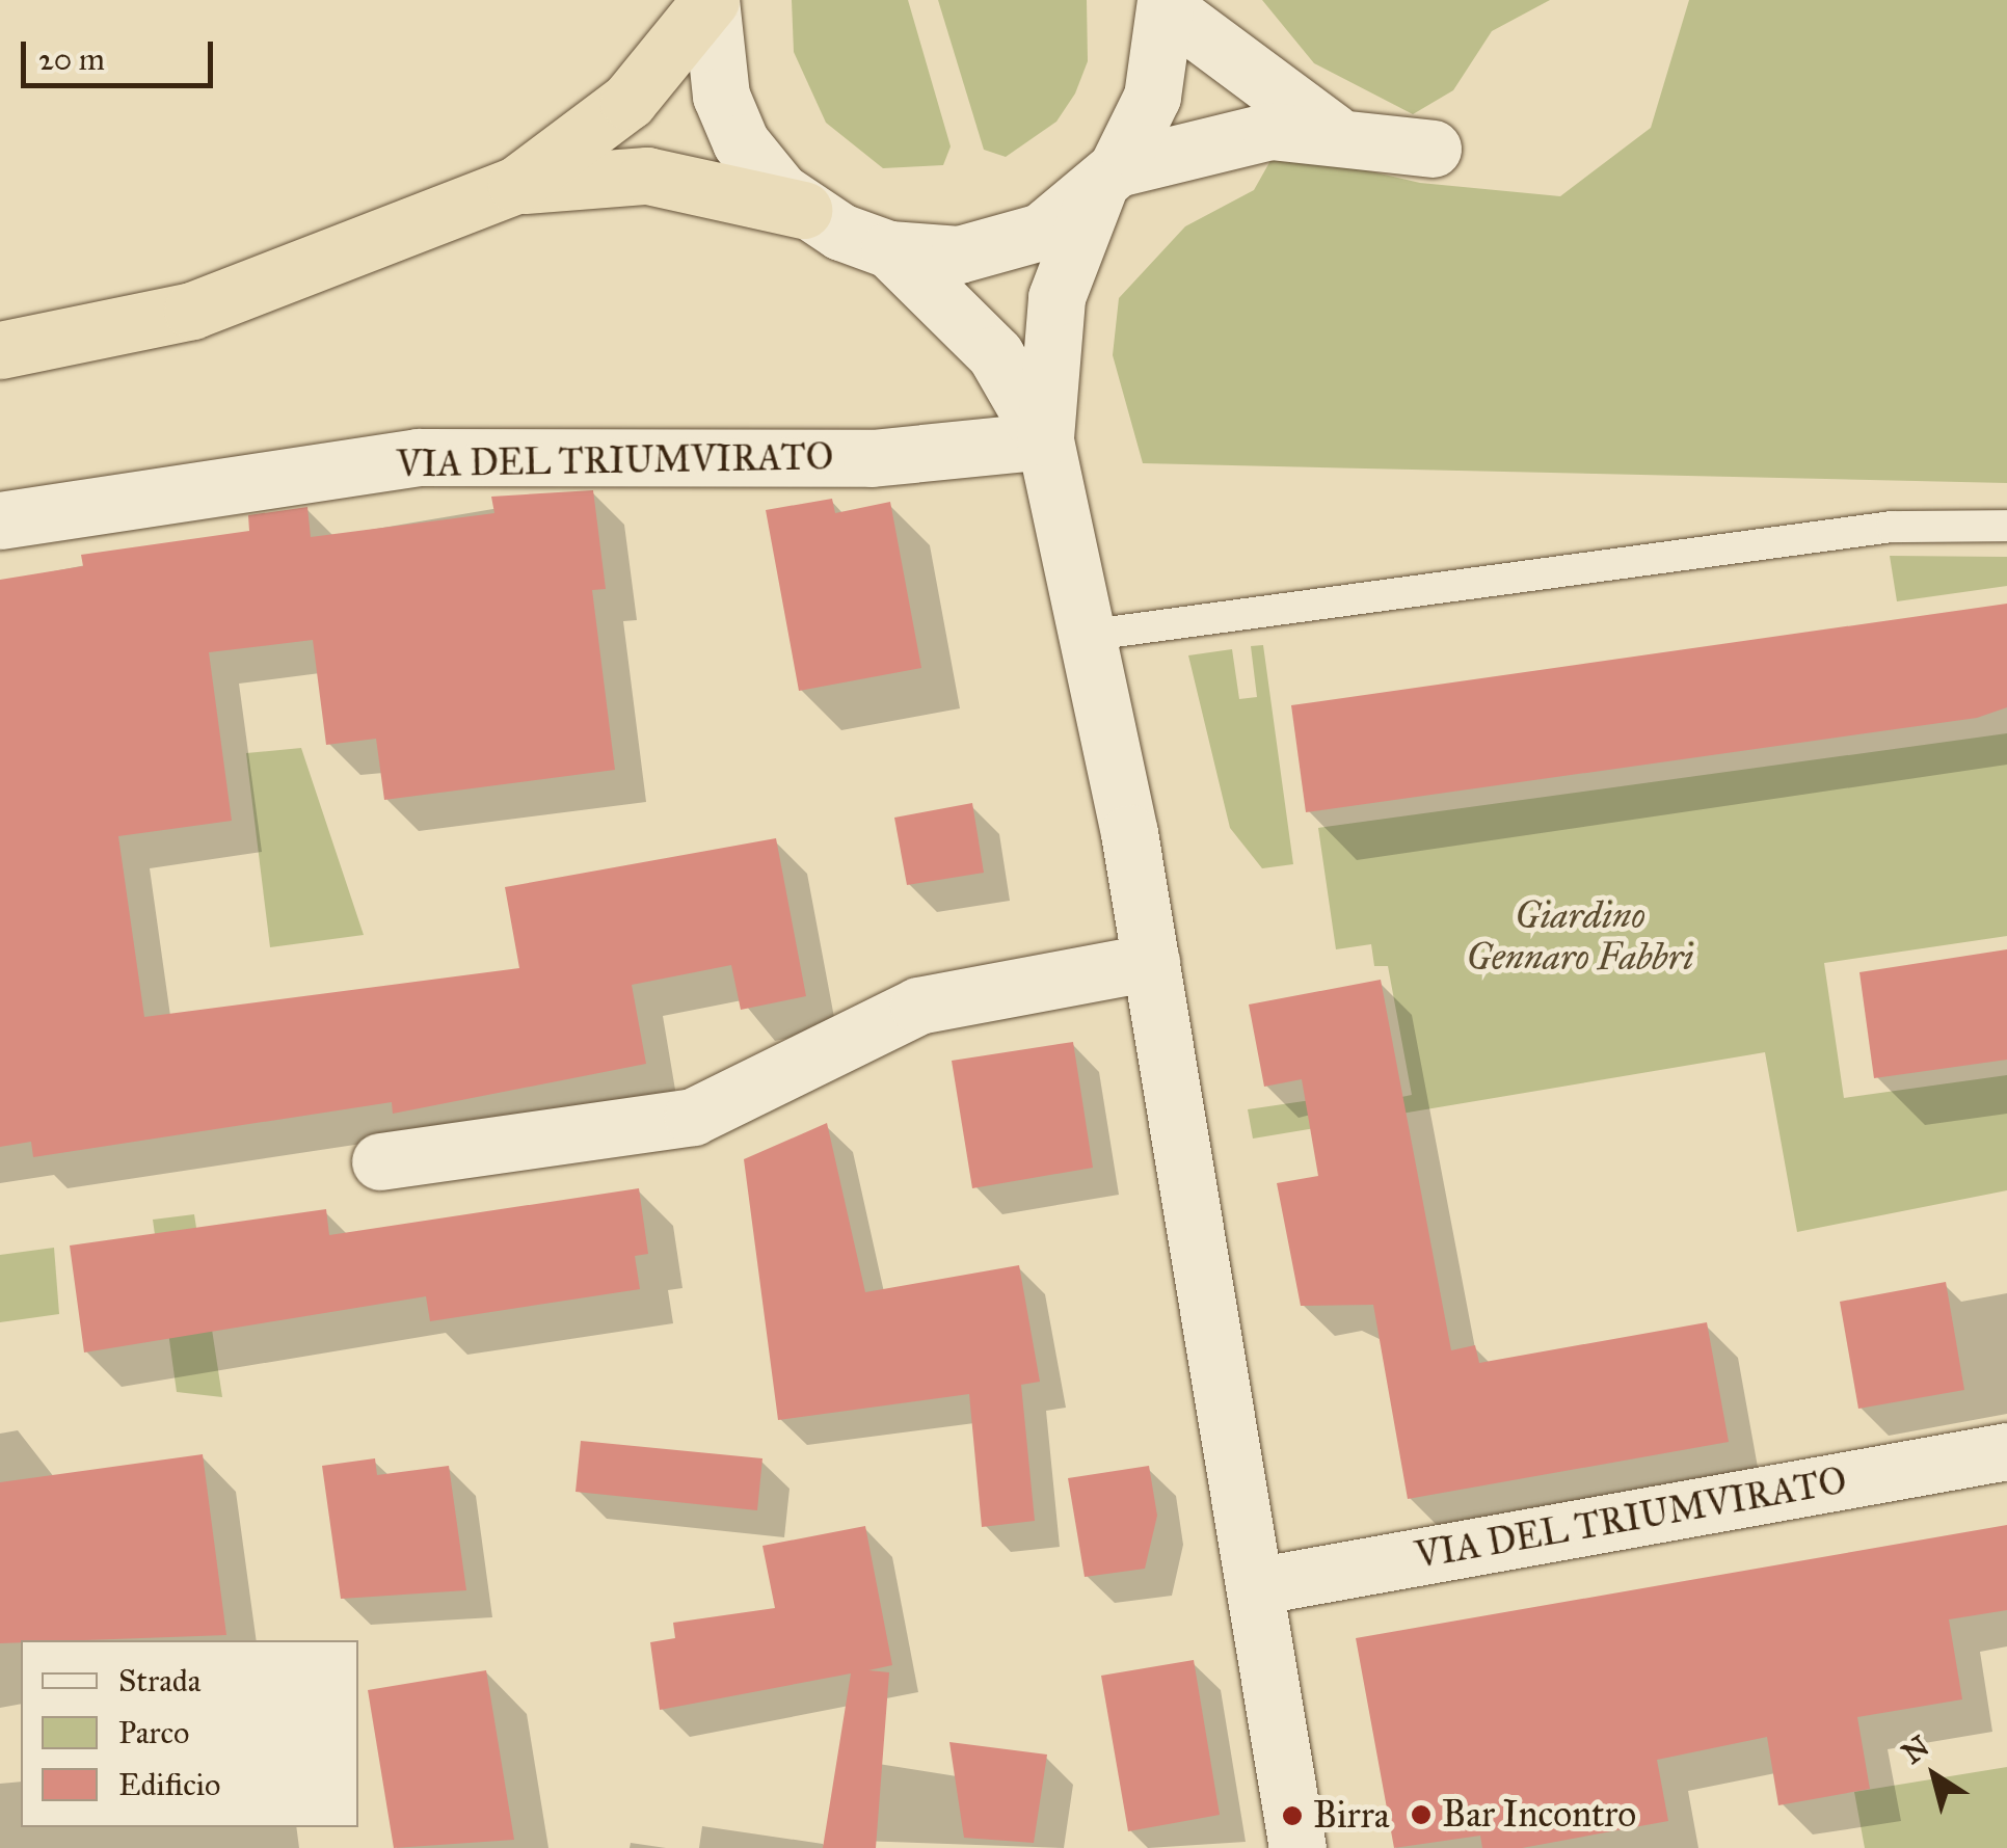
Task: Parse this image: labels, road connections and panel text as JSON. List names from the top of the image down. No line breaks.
{"streets":{"street":["VIA DEL TRIUMVIRATO"]},"parks":["Giardino Gennaro Fabbri"],"places":["Bar Incontro","Birra"],"legend":["Strada","Parco","Edificio"],"scale_bar":"20 m","north":"top left"}
